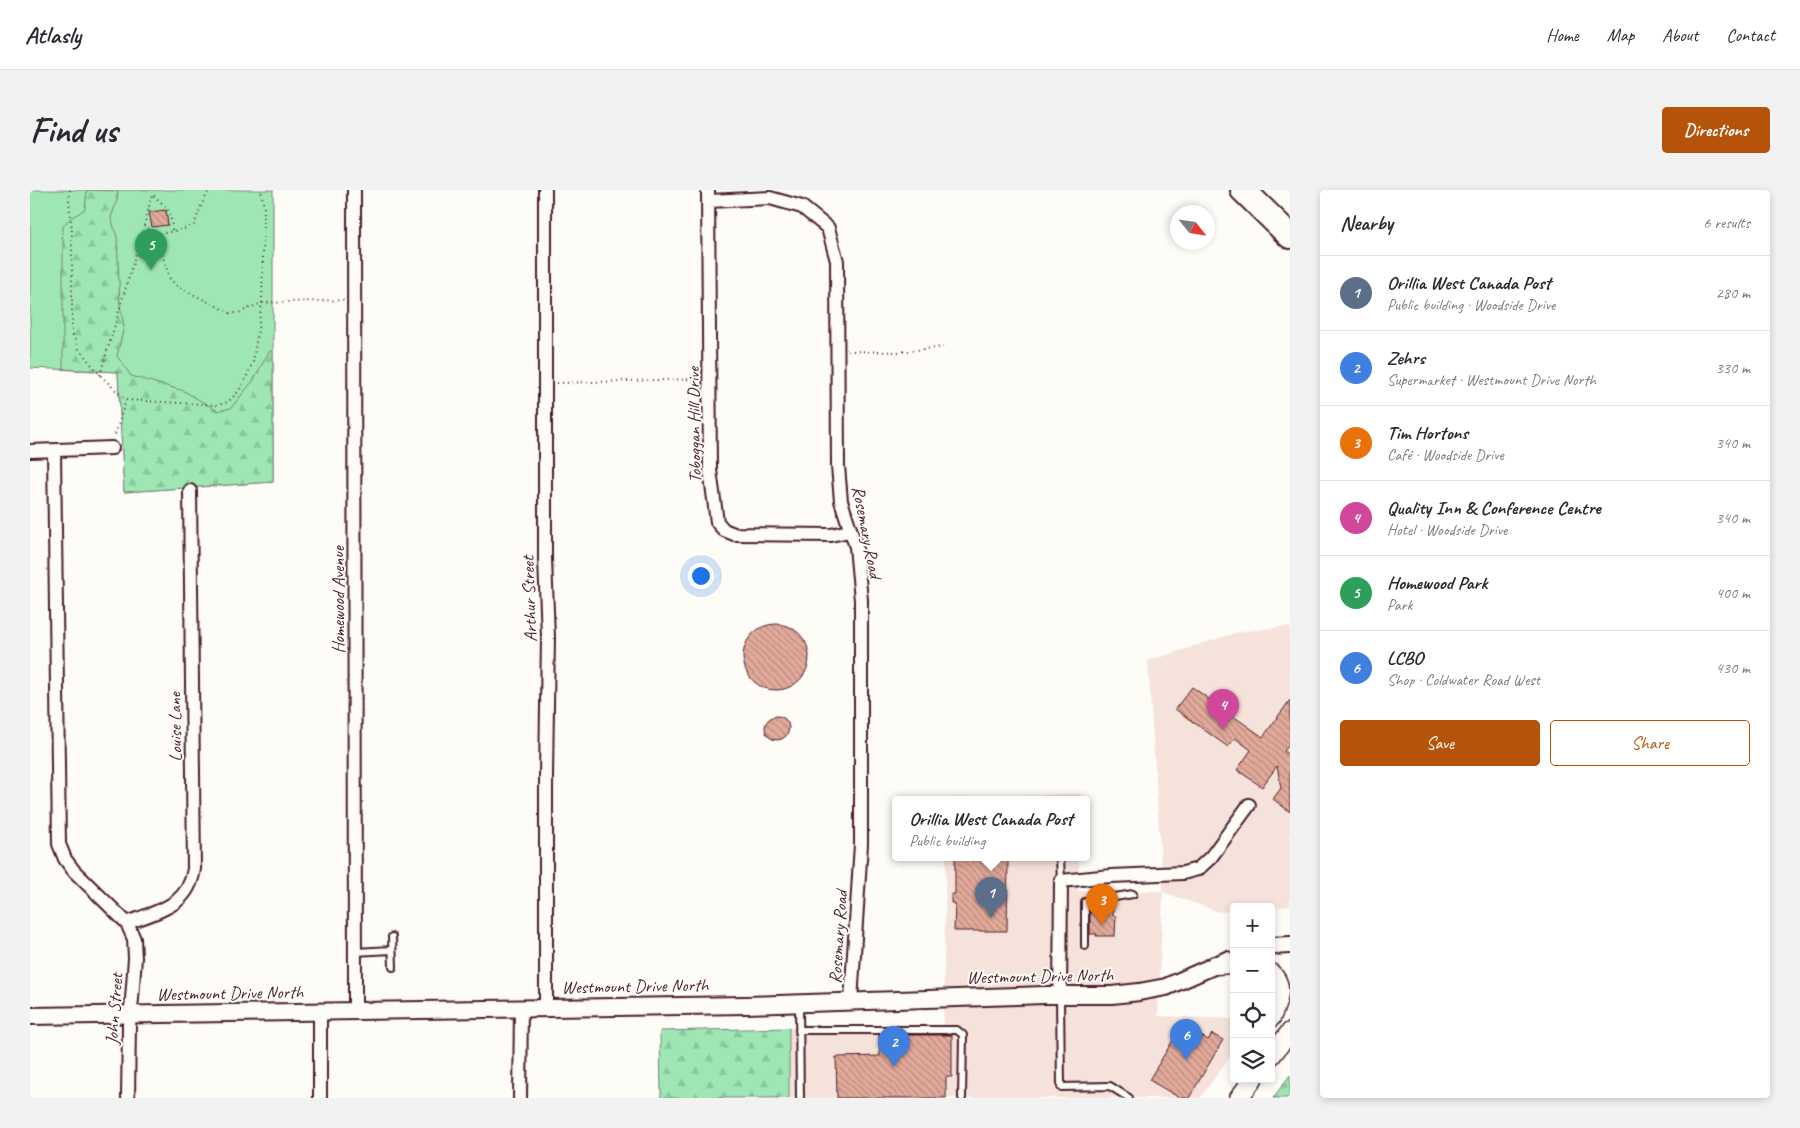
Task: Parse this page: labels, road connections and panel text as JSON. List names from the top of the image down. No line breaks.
{"streets":{"street":["Toboggan Hill Drive","Rosemary Road","Arthur Street","Homewood Avenue","Louise Lane","Westmount Drive North","John Street"]},"crossings":[["Toboggan Hill Drive","Rosemary Road"],["Rosemary Road","Westmount Drive North"],["Arthur Street","Westmount Drive North"],["Homewood Avenue","Westmount Drive North"],["Louise Lane","John Street"],["Westmount Drive North","John Street"]],"north":"bottom right","page":{"header":"Atlasly","nav":["Home","Map","About","Contact"],"buttons":["Directions",["Save","Share"]],"title":"Find us","heading":["Nearby","6 results"],"pins":["5","4","1","3","6","2"],"list":[{"mark":"1","name":"Orillia West Canada Post","note":"Public building · Woodside Drive","value":"280 m"},{"mark":"2","name":"Zehrs","note":"Supermarket · Westmount Drive North","value":"330 m"},{"mark":"3","name":"Tim Hortons","note":"Café · Woodside Drive","value":"340 m"},{"mark":"4","name":"Quality Inn & Conference Centre","note":"Hotel · Woodside Drive","value":"340 m"},{"mark":"5","name":"Homewood Park","note":"Park","value":"400 m"},{"mark":"6","name":"LCBO","note":"Shop · Coldwater Road West","value":"430 m"}],"popup":["Orillia West Canada Post","Public building"],"map_buttons":["+","−"]}}
